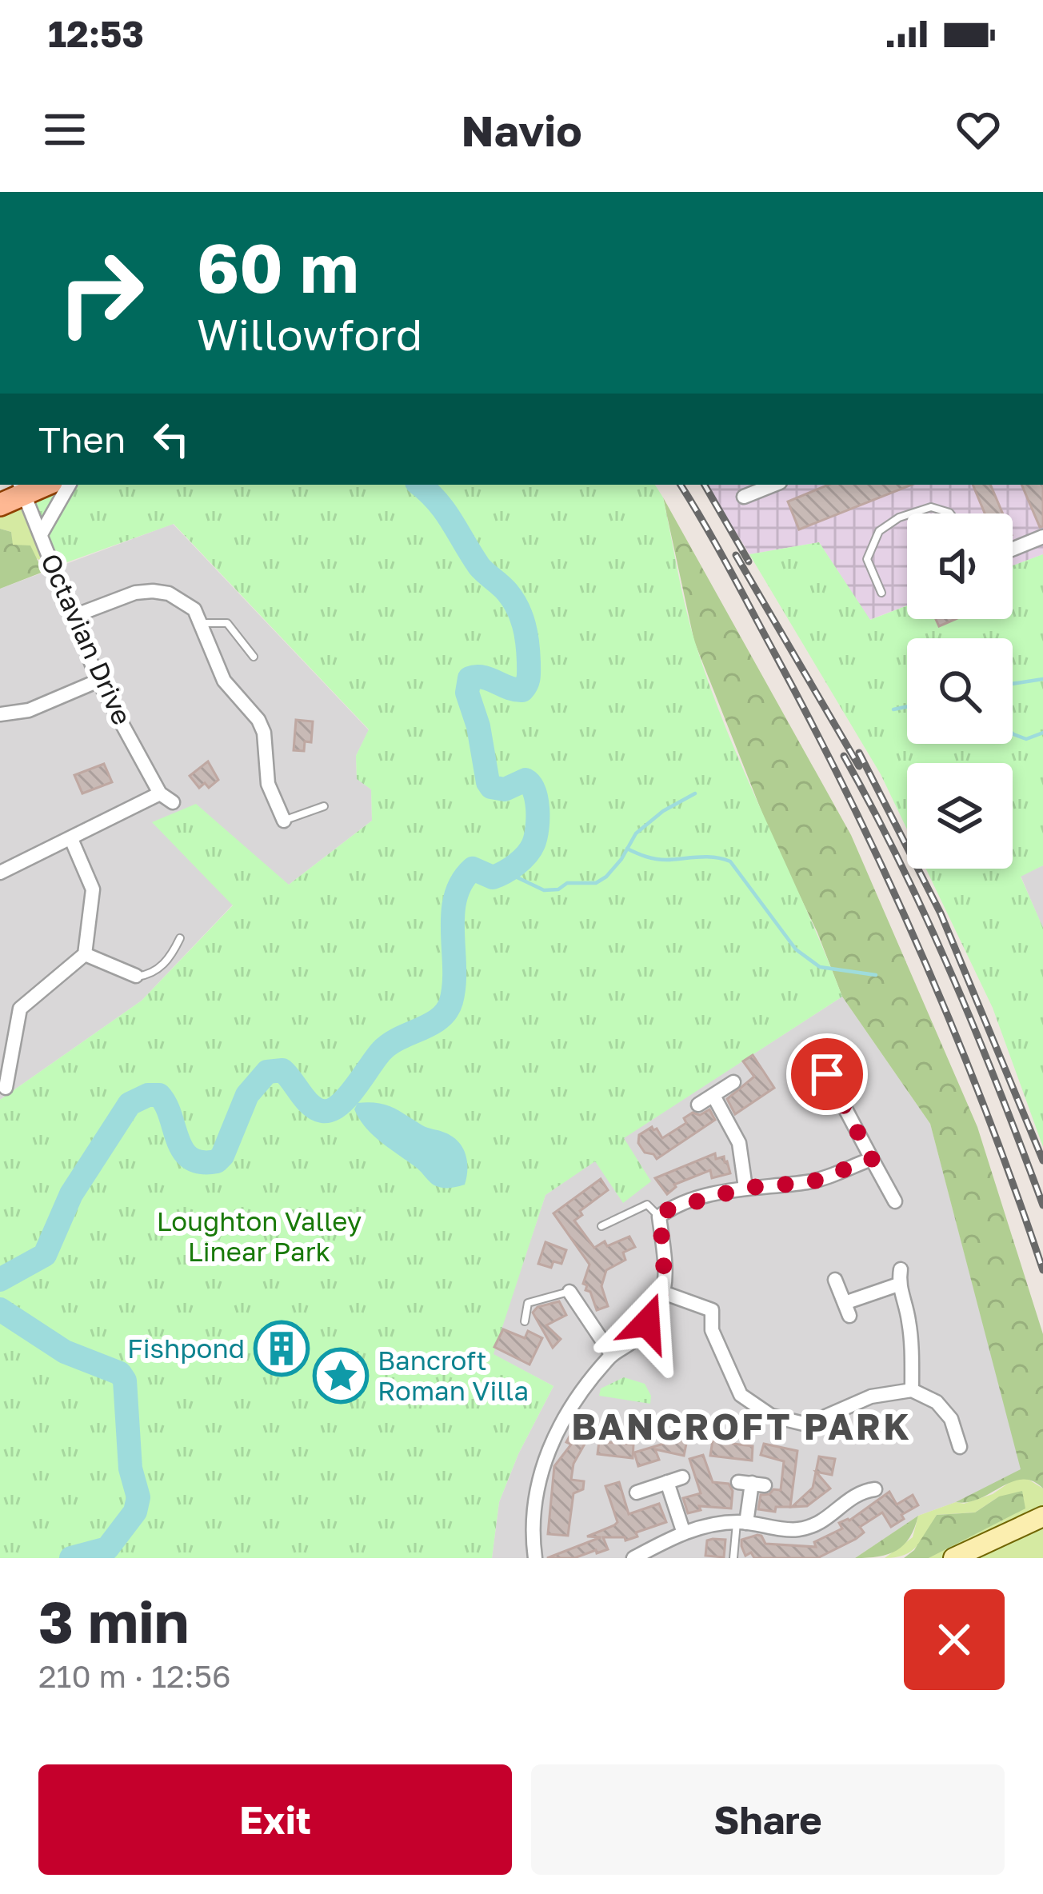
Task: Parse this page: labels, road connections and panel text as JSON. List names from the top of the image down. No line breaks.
{"streets":{"street":["Octavian Drive"]},"districts":["BANCROFT PARK"],"parks":["Loughton Valley Linear Park"],"places":{"building":["Fishpond"],"place":["Bancroft Roman Villa"]},"page":{"status":"12:53","header":"Navio","turn":["60 m","Willowford"],"then":"Then","heading":["3 min","210 m · 12:56"],"buttons":["Exit","Share"]}}
